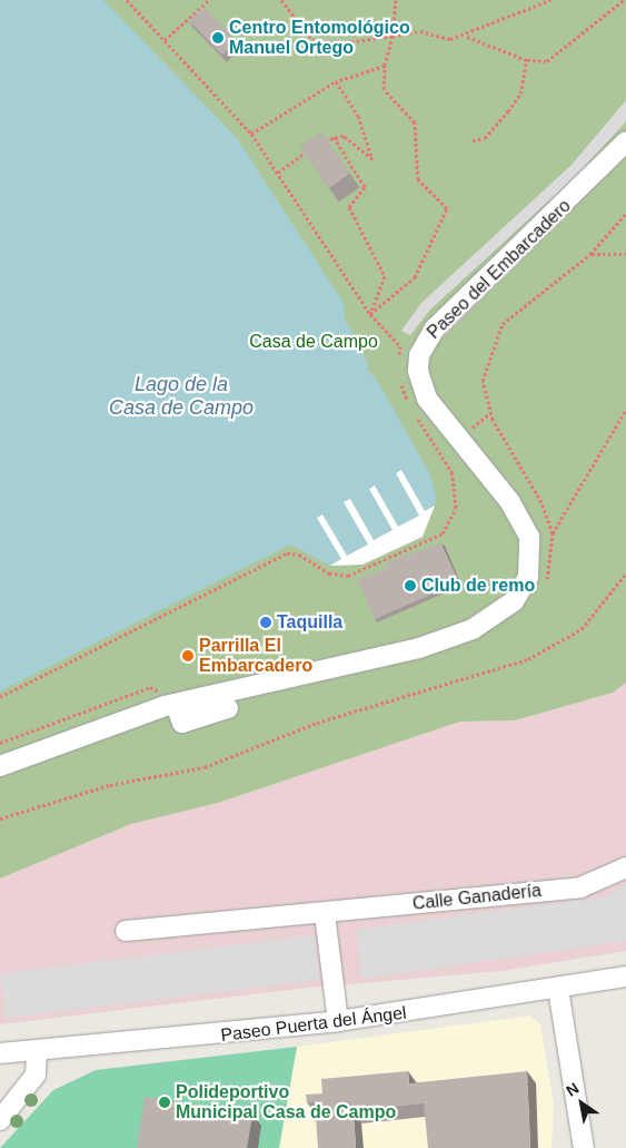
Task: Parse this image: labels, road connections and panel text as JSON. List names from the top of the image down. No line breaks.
{"streets":{"street":["Paseo del Embarcadero","Calle Ganadería","Paseo Puerta del Ángel"]},"water":["Lago de la Casa de Campo"],"parks":["Casa de Campo"],"places":["Centro Entomológico Manuel Ortego","Club de remo","Taquilla","Parrilla El Embarcadero","Polideportivo Municipal Casa de Campo"],"north":"top left"}
